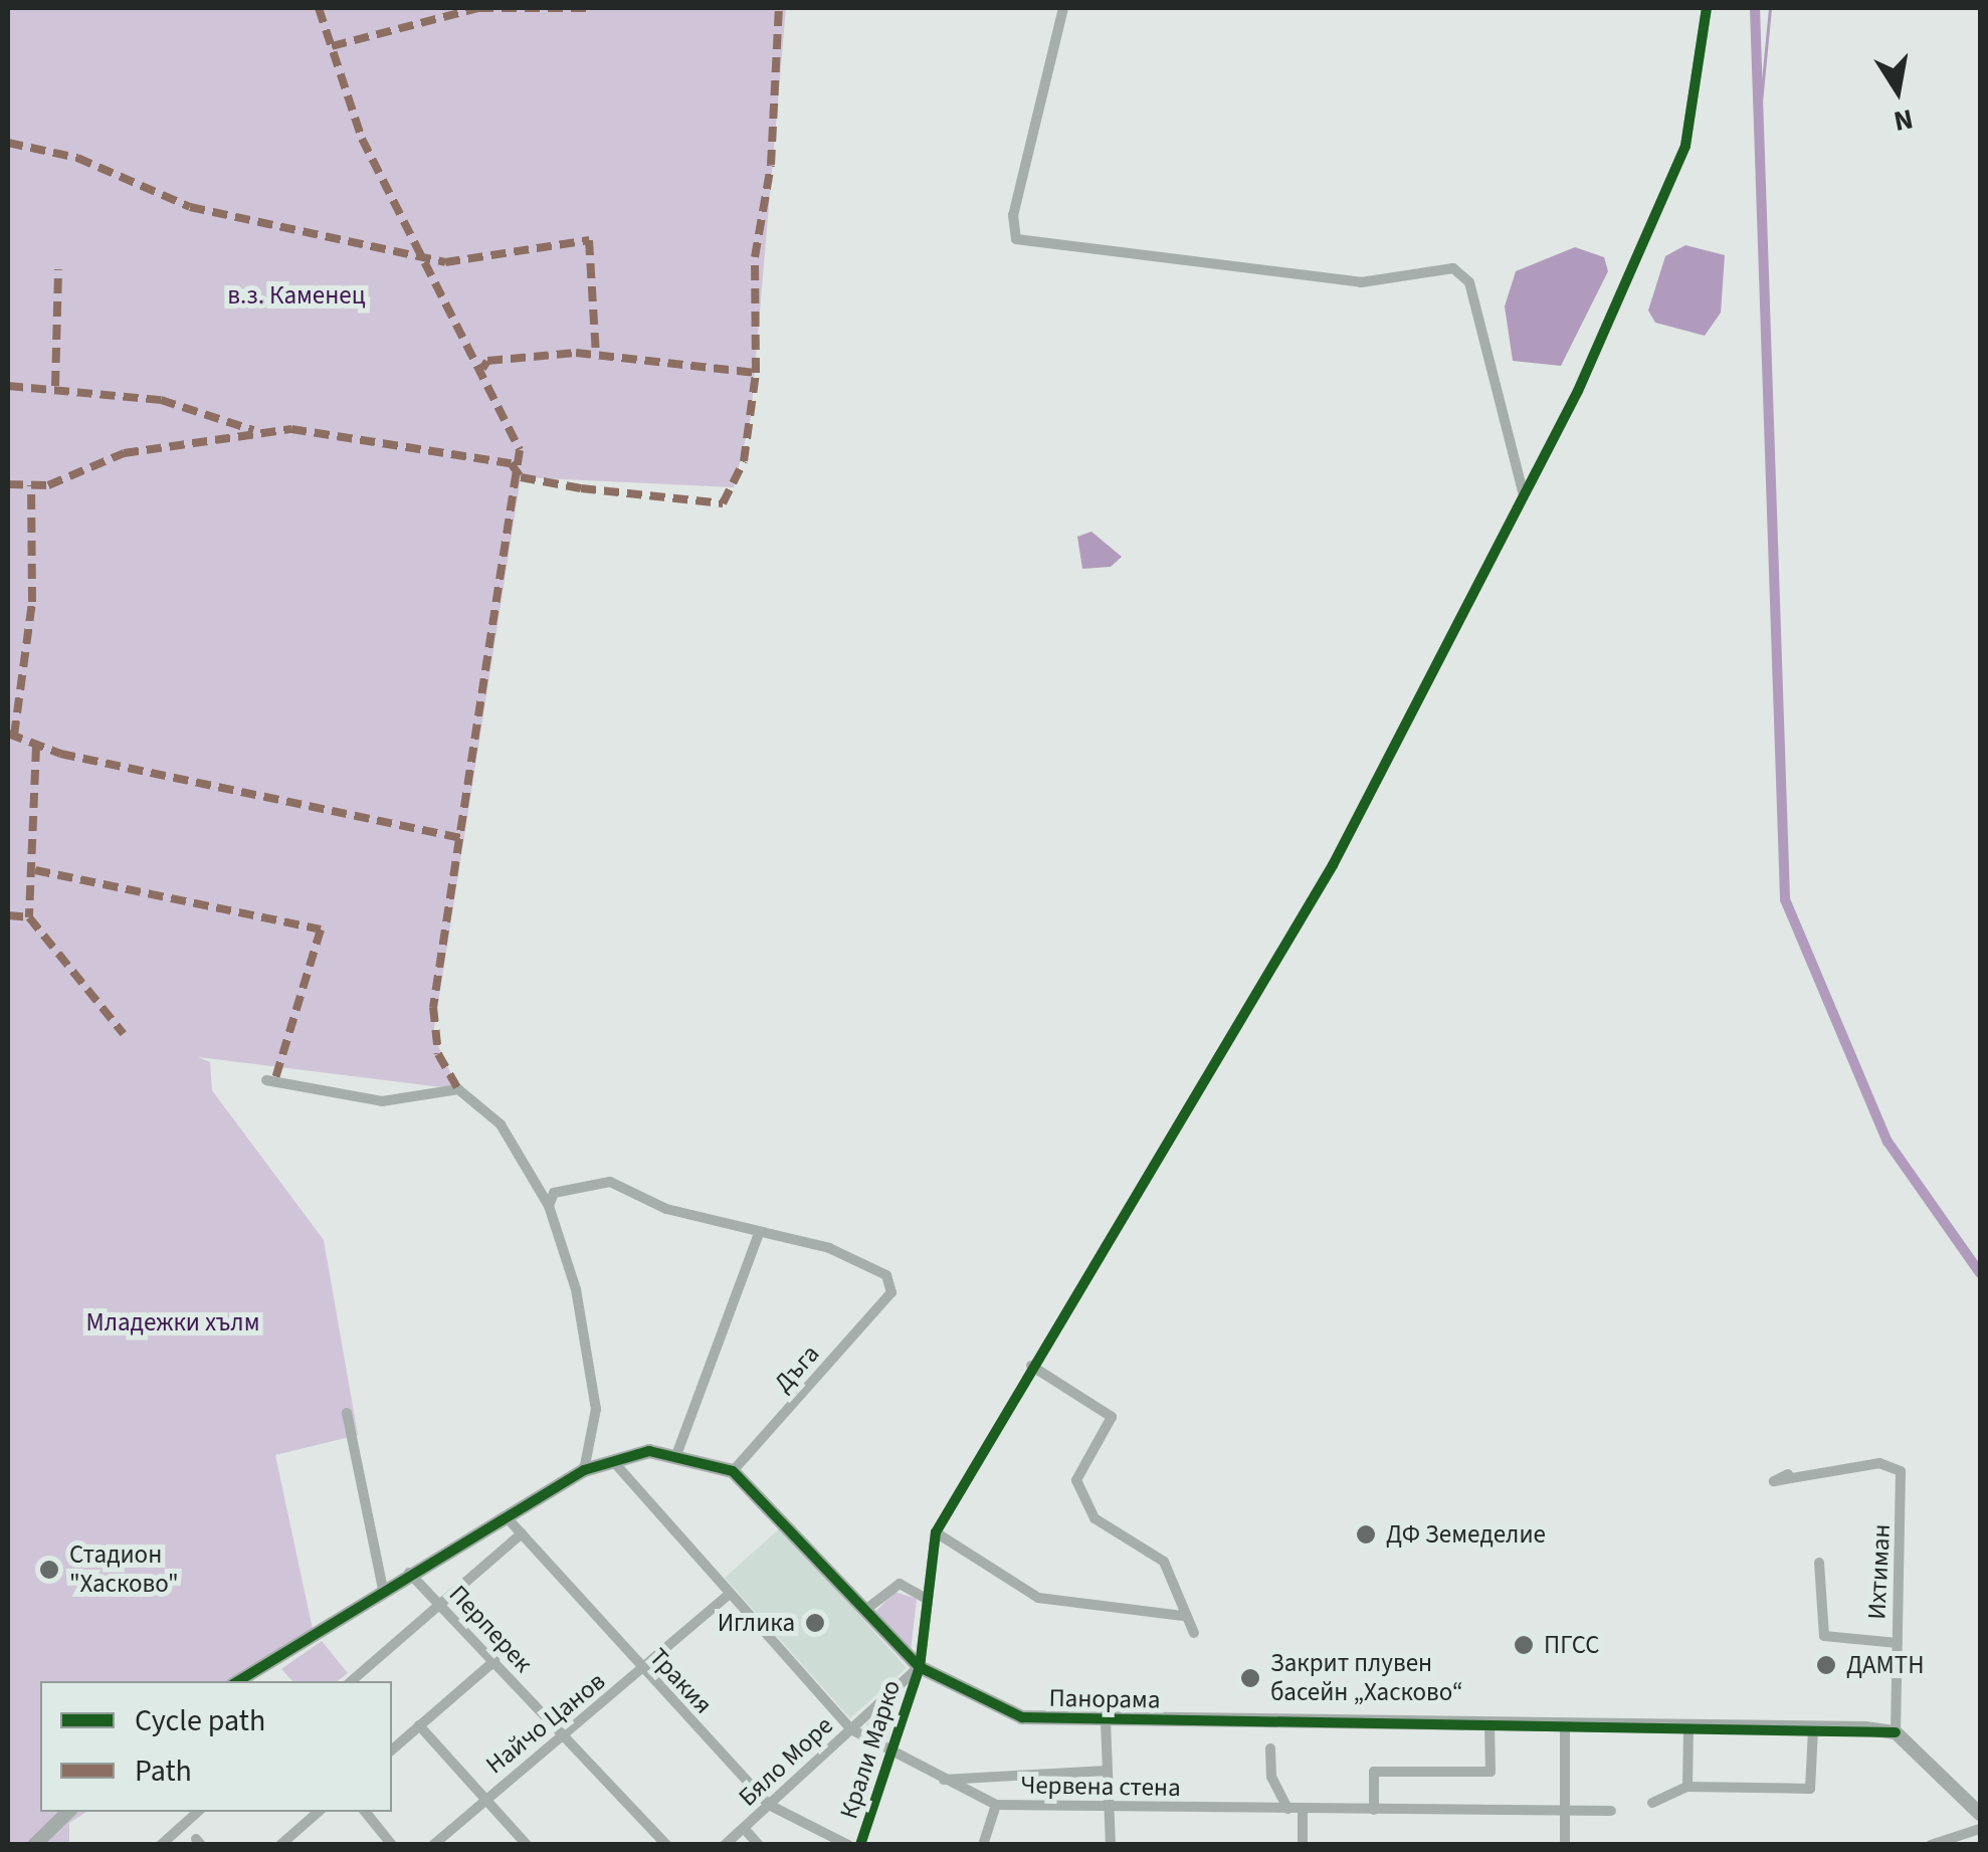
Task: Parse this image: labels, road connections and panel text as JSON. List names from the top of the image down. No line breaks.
{"streets":{"street":["Дъга","Ихтиман","Перперек","Тракия","Панорама","Найчо Цанов","Крали Марко","Бяло Море","Червена стена"]},"crossings":[["Дъга","Панорама"],["Ихтиман","Панорама"],["Перперек","Панорама"],["Перперек","Найчо Цанов"],["Тракия","Панорама"],["Тракия","Найчо Цанов"],["Тракия","Бяло Море"],["Панорама","Крали Марко"],["Панорама","Бяло Море"],["Панорама","Червена стена"],["Найчо Цанов","Червена стена"],["Крали Марко","Бяло Море"],["Крали Марко","Червена стена"],["Бяло Море","Червена стена"]],"parks":["в.з. Каменец","Младежки хълм"],"places":["ДФ Земеделие","Стадион \"Хасково\"","Иглика","ПГСС","ДАМТН","Закрит плувен басейн „Хасково“"],"legend":["Cycle path","Path"],"north":"bottom"}
